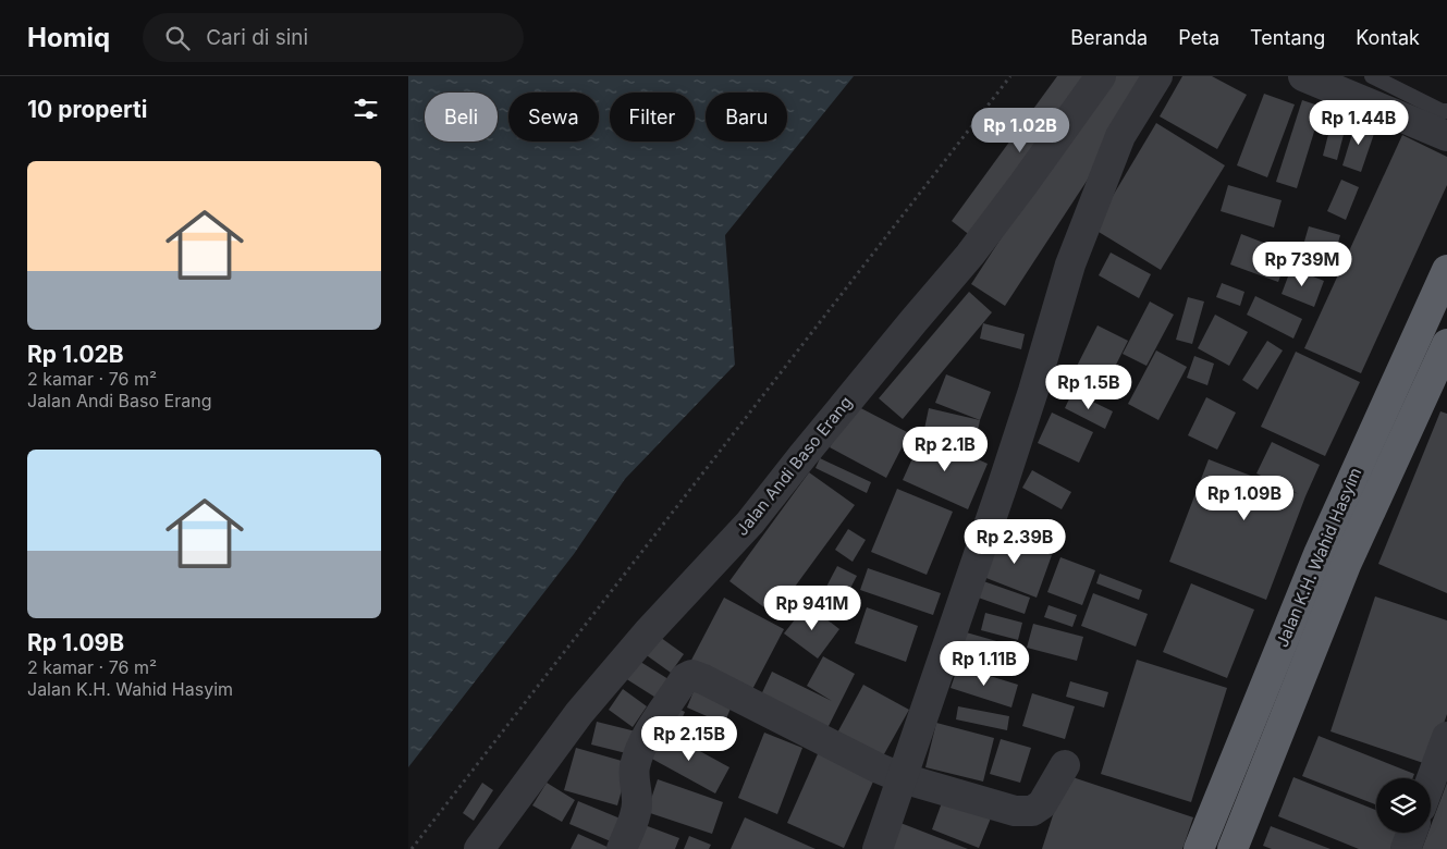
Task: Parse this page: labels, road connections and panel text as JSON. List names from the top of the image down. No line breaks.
{"streets":{"highway":["Jalan K.H. Wahid Hasyim"],"street":["Jalan Andi Baso Erang"]},"page":{"header":"Homiq","search":"Cari di sini","nav":["Beranda","Peta","Tentang","Kontak"],"heading":"10 properti","chip":["Beli","Sewa","Filter","Baru"],"price":["Rp 1.44B","Rp 1.02B","Rp 739M","Rp 1.5B","Rp 2.1B","Rp 1.09B","Rp 2.39B","Rp 941M","Rp 1.11B","Rp 2.15B"],"list":[{"name":"Rp 1.02B","note":"2 kamar · 76 m² · Jalan Andi Baso Erang"},{"name":"Rp 1.09B","note":"2 kamar · 76 m² · Jalan K.H. Wahid Hasyim"}]}}
